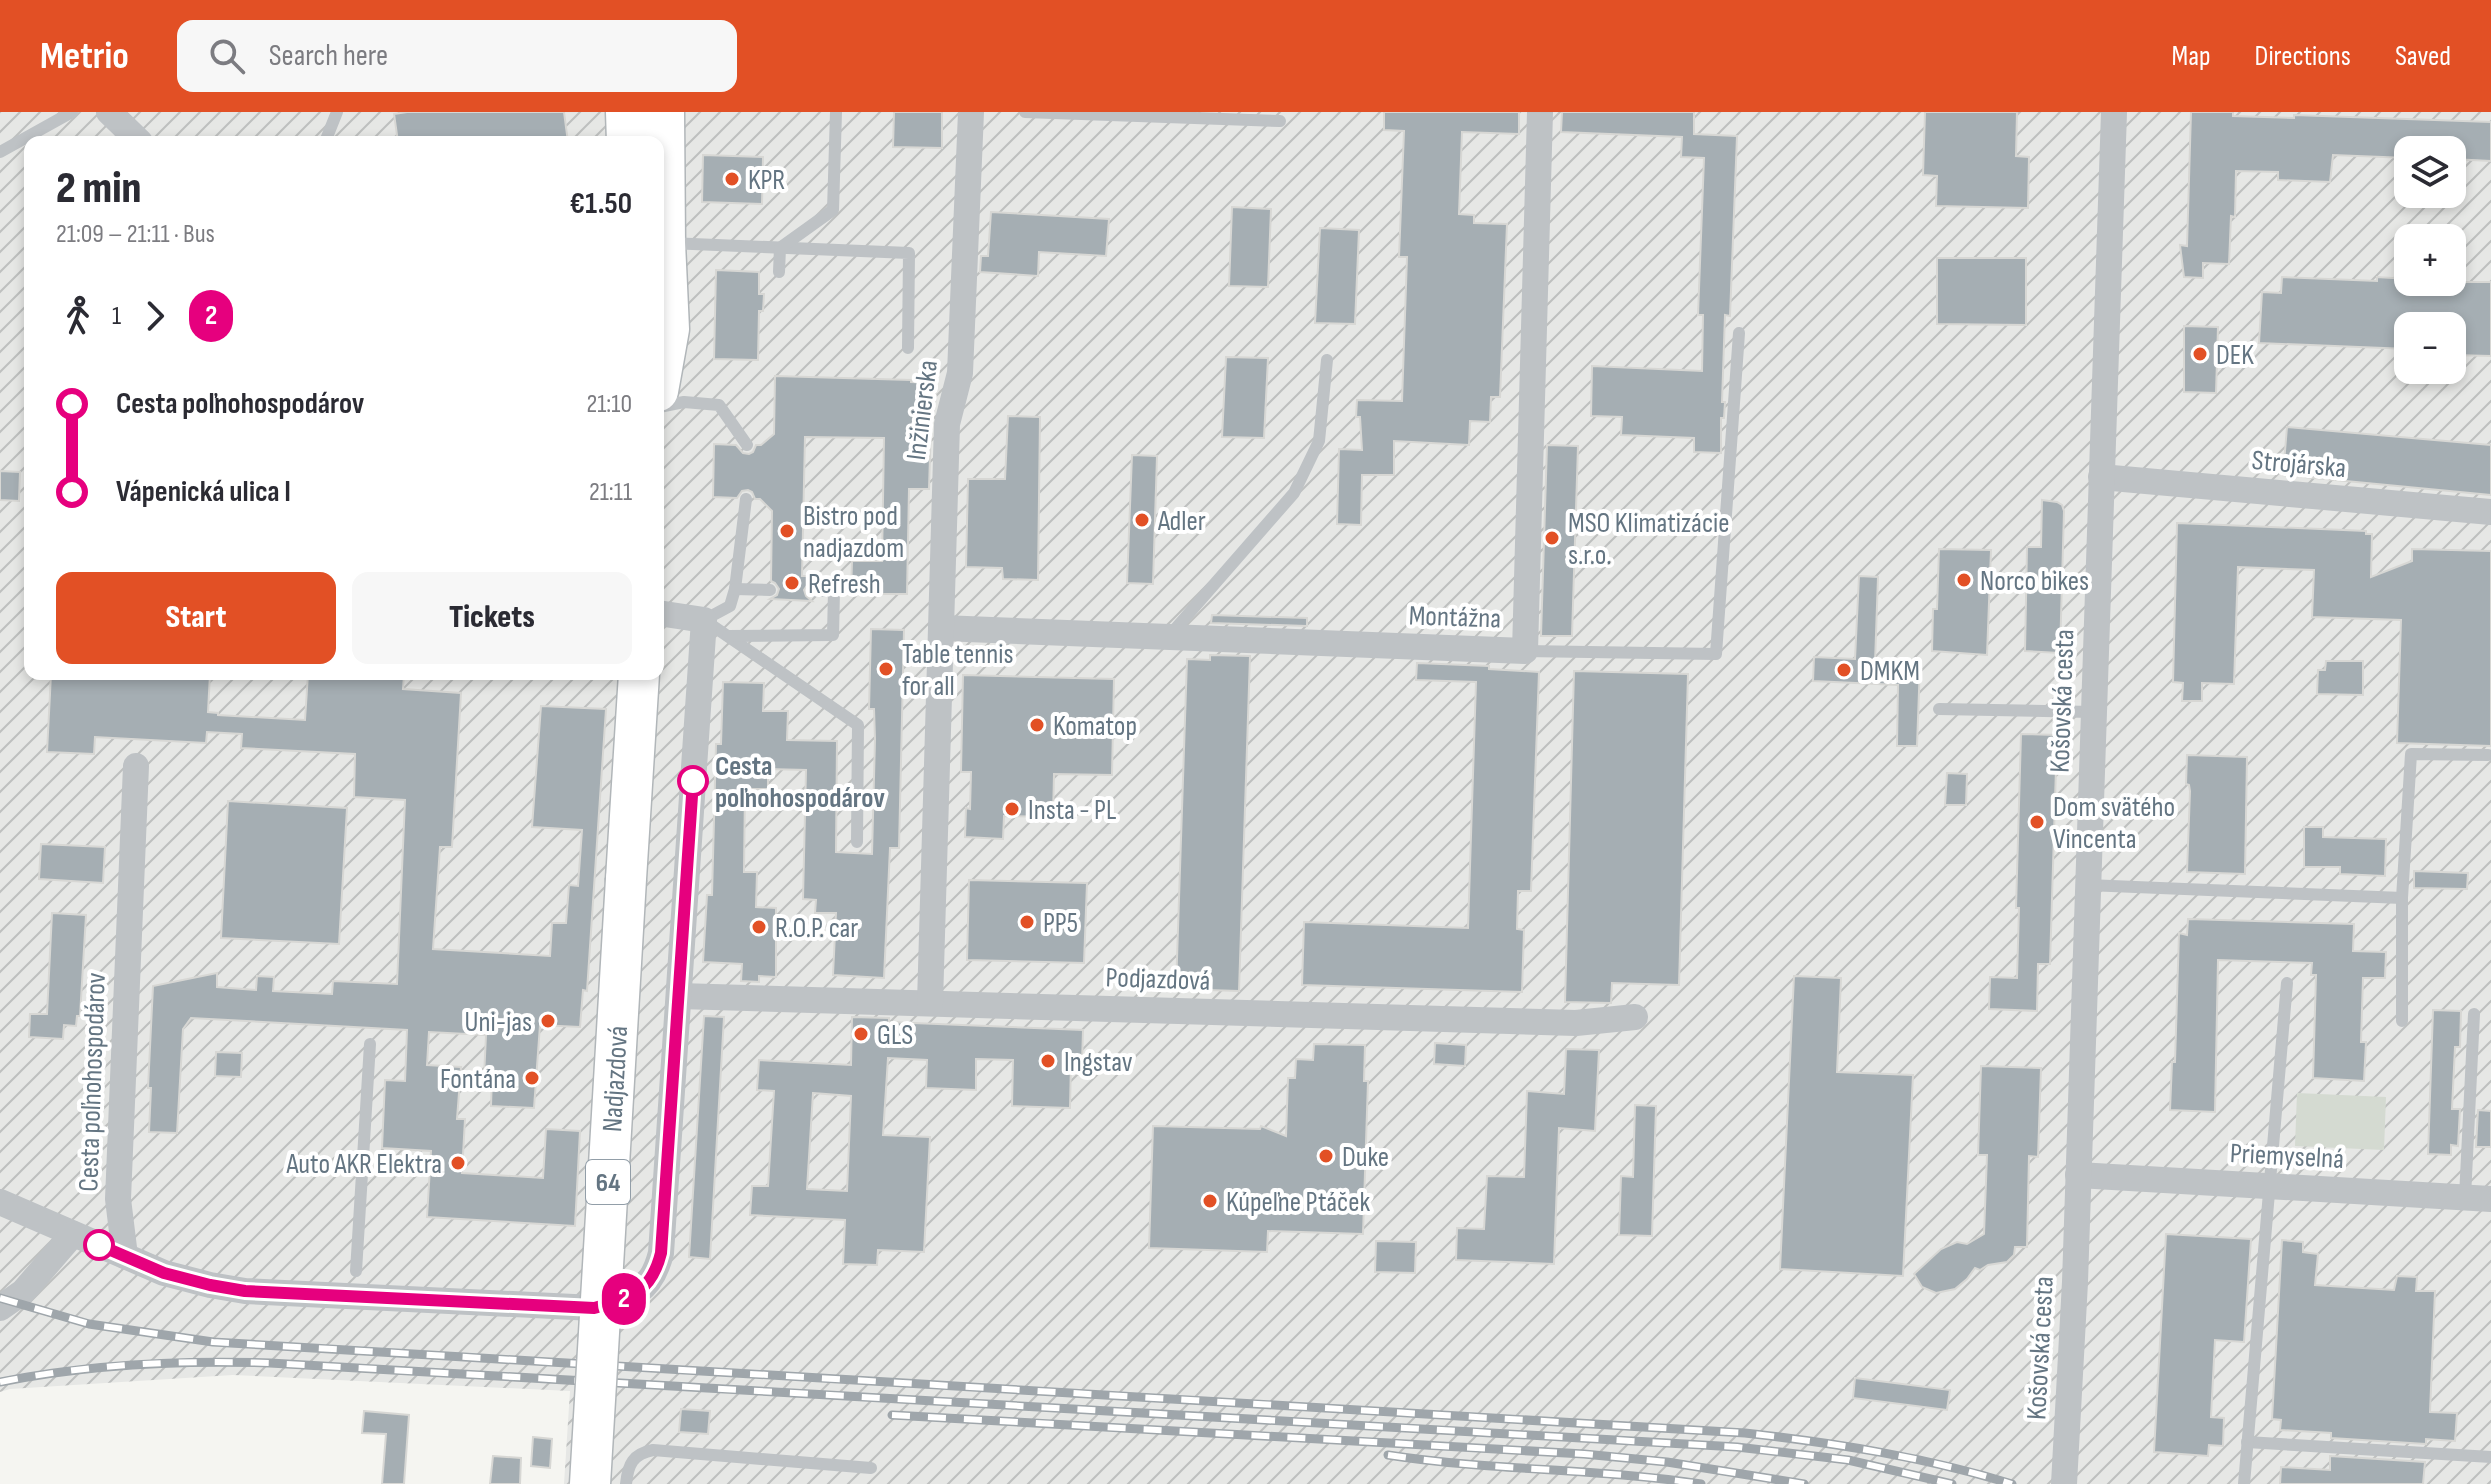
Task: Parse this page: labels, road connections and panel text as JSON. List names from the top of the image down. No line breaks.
{"streets":{"main road":["Nadjazdová","64"],"street":["Inžinierska","Strojárska","Montážna","Košovská cesta","Podjazdová","Cesta poľnohospodárov","Priemyselná"]},"crossings":[["Inžinierska","Montážna"],["Inžinierska","Podjazdová"],["Strojárska","Košovská cesta"],["Košovská cesta","Priemyselná"],["Podjazdová","Cesta poľnohospodárov"]],"places":["KPR","DEK","Adler","Bistro pod nadjazdom","MSO Klimatizácie s.r.o.","Norco bikes","Refresh","Table tennis for all","DMKM","Komatop","Cesta poľnohospodárov","Insta - PL","Dom svätého Vincenta","PP5","R.O.P. car","Uni-jas","GLS","Ingstav","Fontána","Duke","Auto AKR Elektra","Kúpeľne Ptáček"],"lines":["bus line 2"],"page":{"header":"Metrio","search":"Search here","nav":["Map","Directions","Saved"],"on_map":"2","map_buttons":["+","−"],"heading":["2 min","21:09 – 21:11 · Bus","€1.50"],"legs":["1","2"],"list":[{"name":"Cesta poľnohospodárov","value":"21:10"},{"name":"Vápenická ulica I","value":"21:11"}],"buttons":["Start","Tickets"]}}
